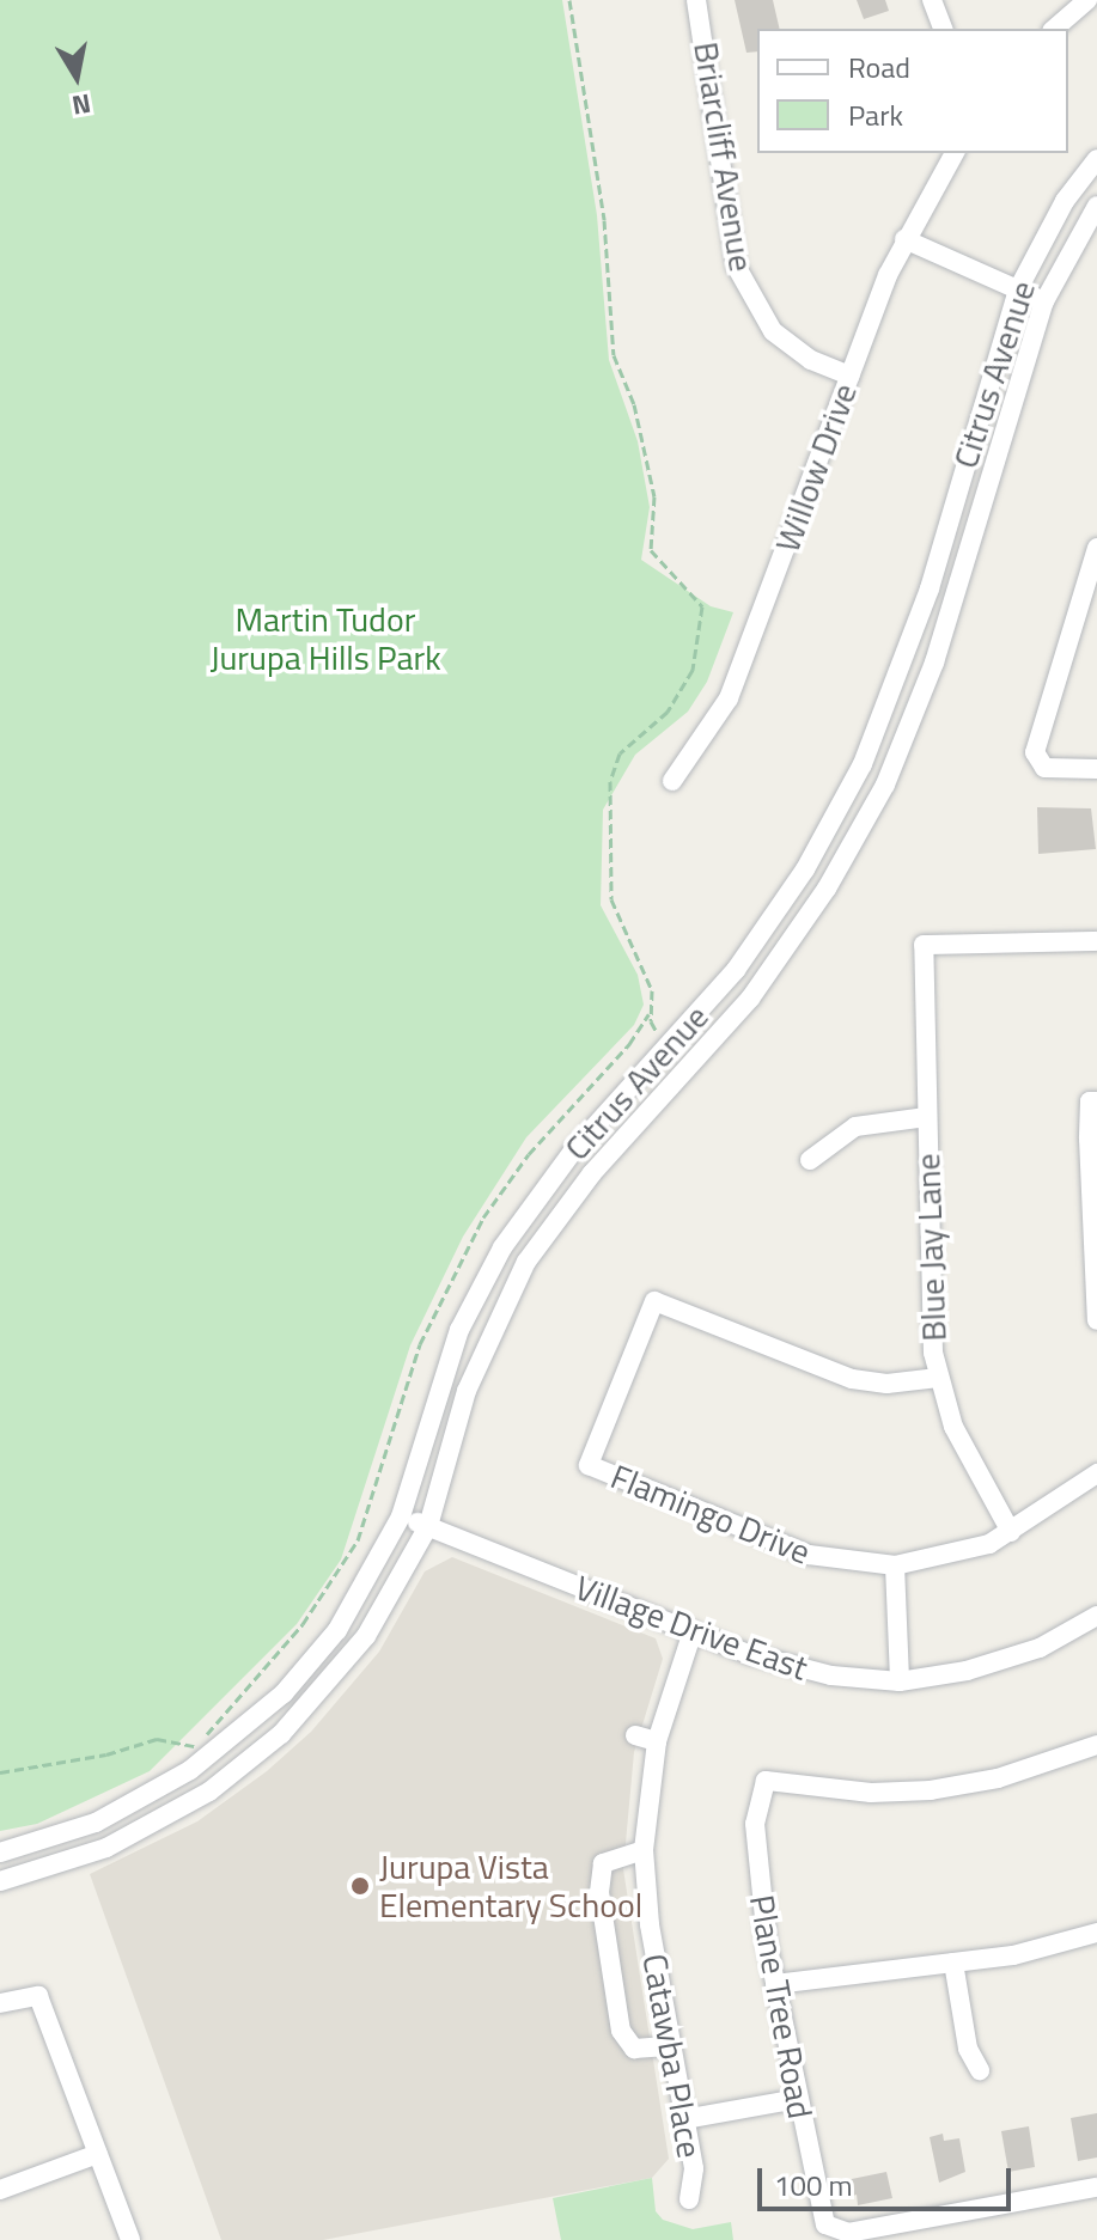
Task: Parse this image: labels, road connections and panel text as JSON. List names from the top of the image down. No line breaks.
{"streets":{"street":["Briarcliff Avenue","Citrus Avenue","Willow Drive","Blue Jay Lane","Flamingo Drive","Village Drive East","Plane Tree Road","Catawba Place"]},"crossings":[["Briarcliff Avenue","Willow Drive"],["Citrus Avenue","Village Drive East"],["Blue Jay Lane","Flamingo Drive"],["Village Drive East","Catawba Place"]],"parks":["Martin Tudor Jurupa Hills Park"],"places":["Jurupa Vista Elementary School"],"legend":["Road","Park"],"scale_bar":"100 m","north":"bottom"}
